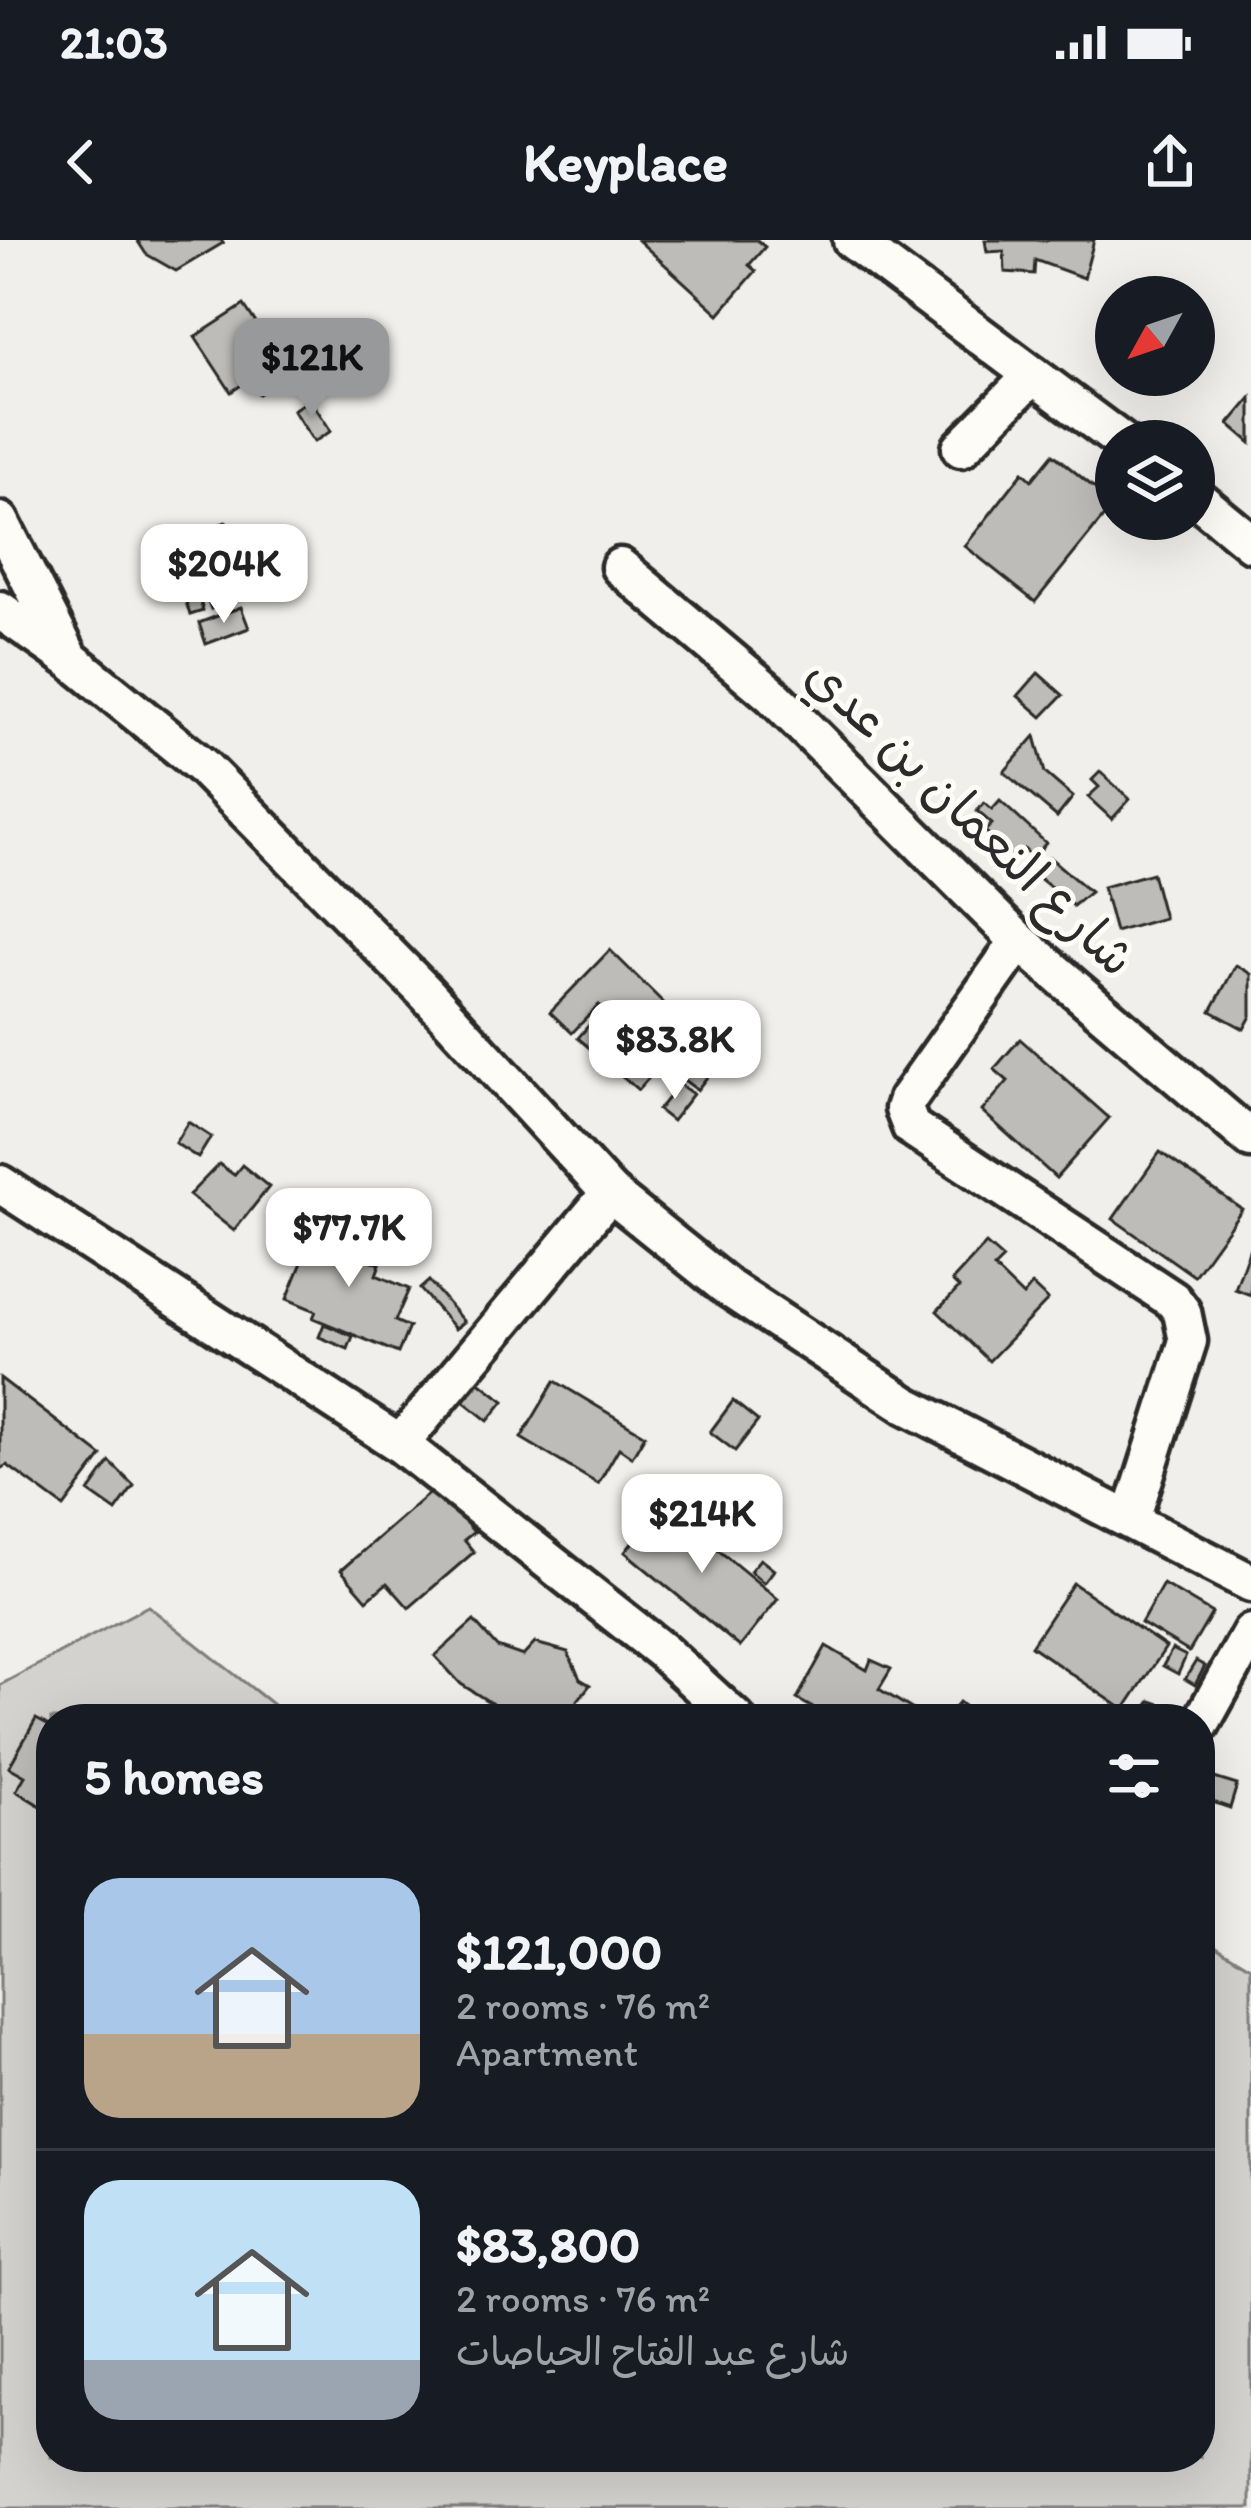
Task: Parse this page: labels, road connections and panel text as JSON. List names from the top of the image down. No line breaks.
{"streets":{"street":["شارع النعمان بن عدي"]},"north":"bottom left","page":{"status":"21:03","header":"Keyplace","price":["$121K","$204K","$83.8K","$77.7K","$214K"],"heading":"5 homes","list":[{"name":"$121,000","note":"2 rooms · 76 m² · Apartment"},{"name":"$83,800","note":"2 rooms · 76 m² · شارع عبد الفتاح الحياصات"}]}}
